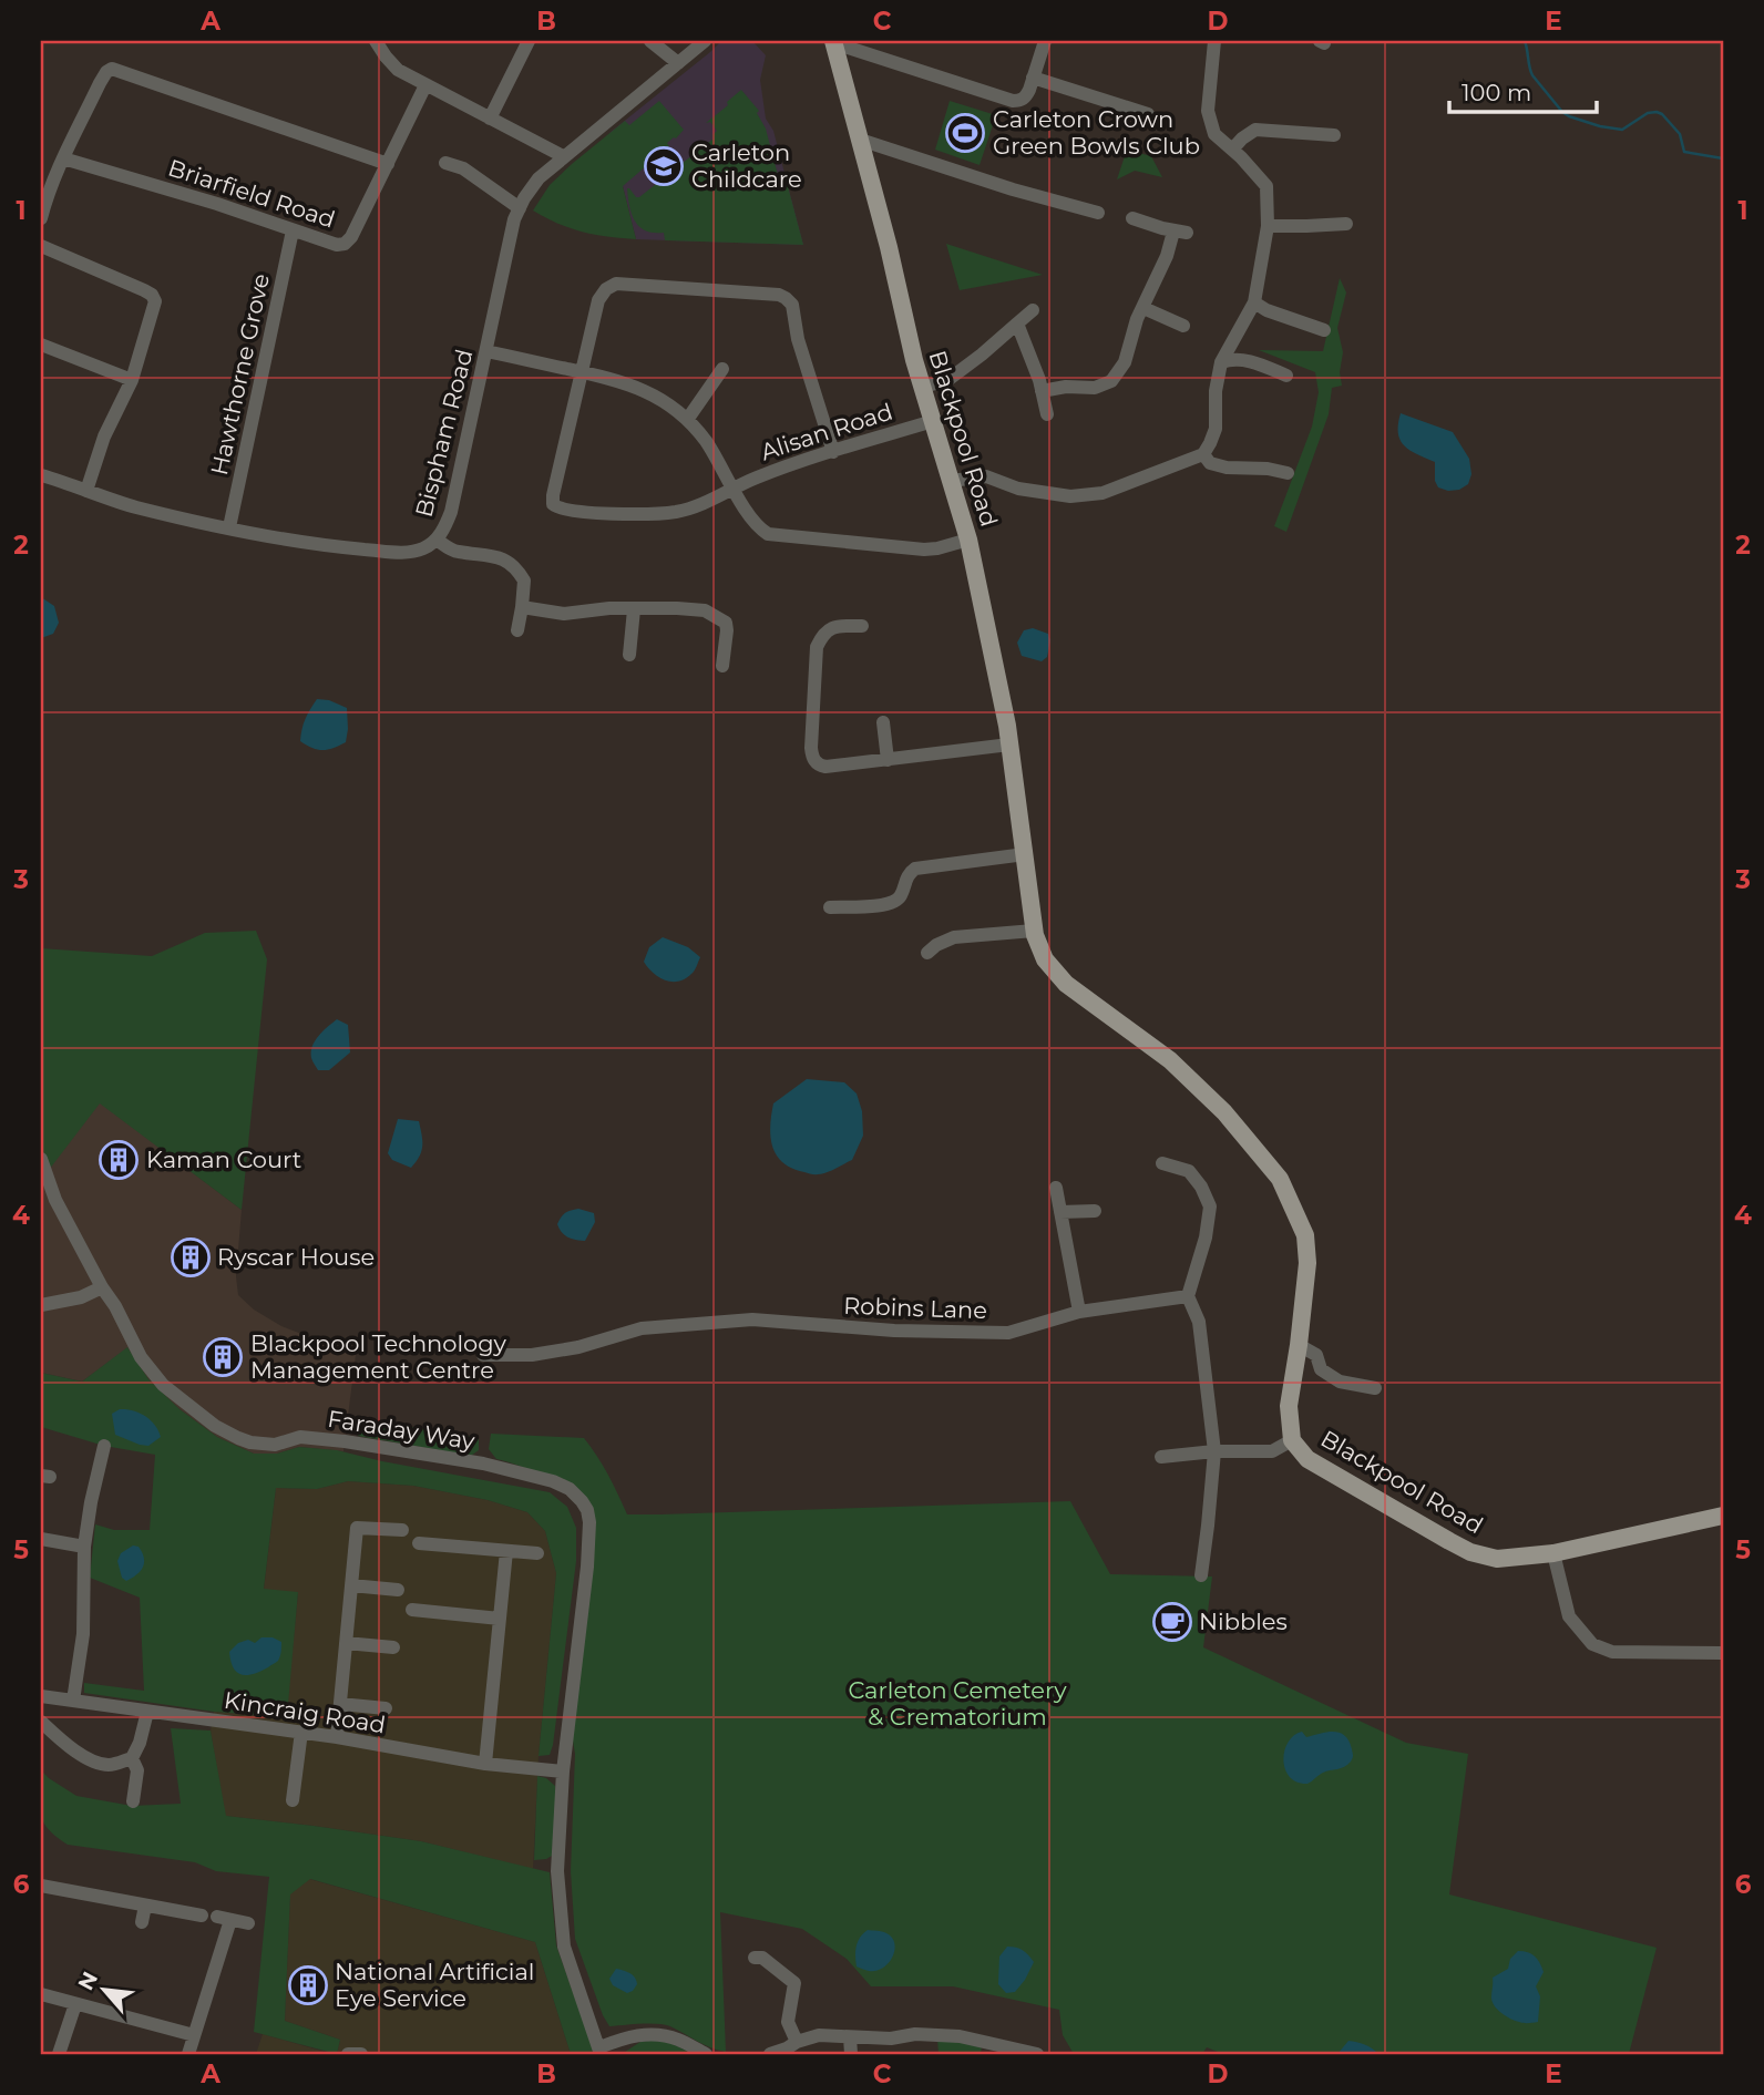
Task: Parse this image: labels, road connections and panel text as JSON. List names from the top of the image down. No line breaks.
{"streets":{"main road":["Blackpool Road"],"street":["Briarfield Road","Hawthorne Grove","Alisan Road","Bispham Road","Robins Lane","Faraday Way","Kincraig Road"]},"crossings":[["Briarfield Road","Hawthorne Grove"],["Hawthorne Grove","Bispham Road"],["Alisan Road","Blackpool Road"],["Faraday Way","Kincraig Road"]],"parks":["Carleton Cemetery & Crematorium"],"places":{"sports":["Carleton Crown Green Bowls Club"],"school or university":["Carleton Childcare"],"building":["Kaman Court","Ryscar House","Blackpool Technology Management Centre","National Artificial Eye Service"],"cafe":["Nibbles"]},"scale_bar":"100 m","north":"top left","grid":{"columns":["A","B","C","D","E"],"rows":["1","2","3","4","5","6"]}}
